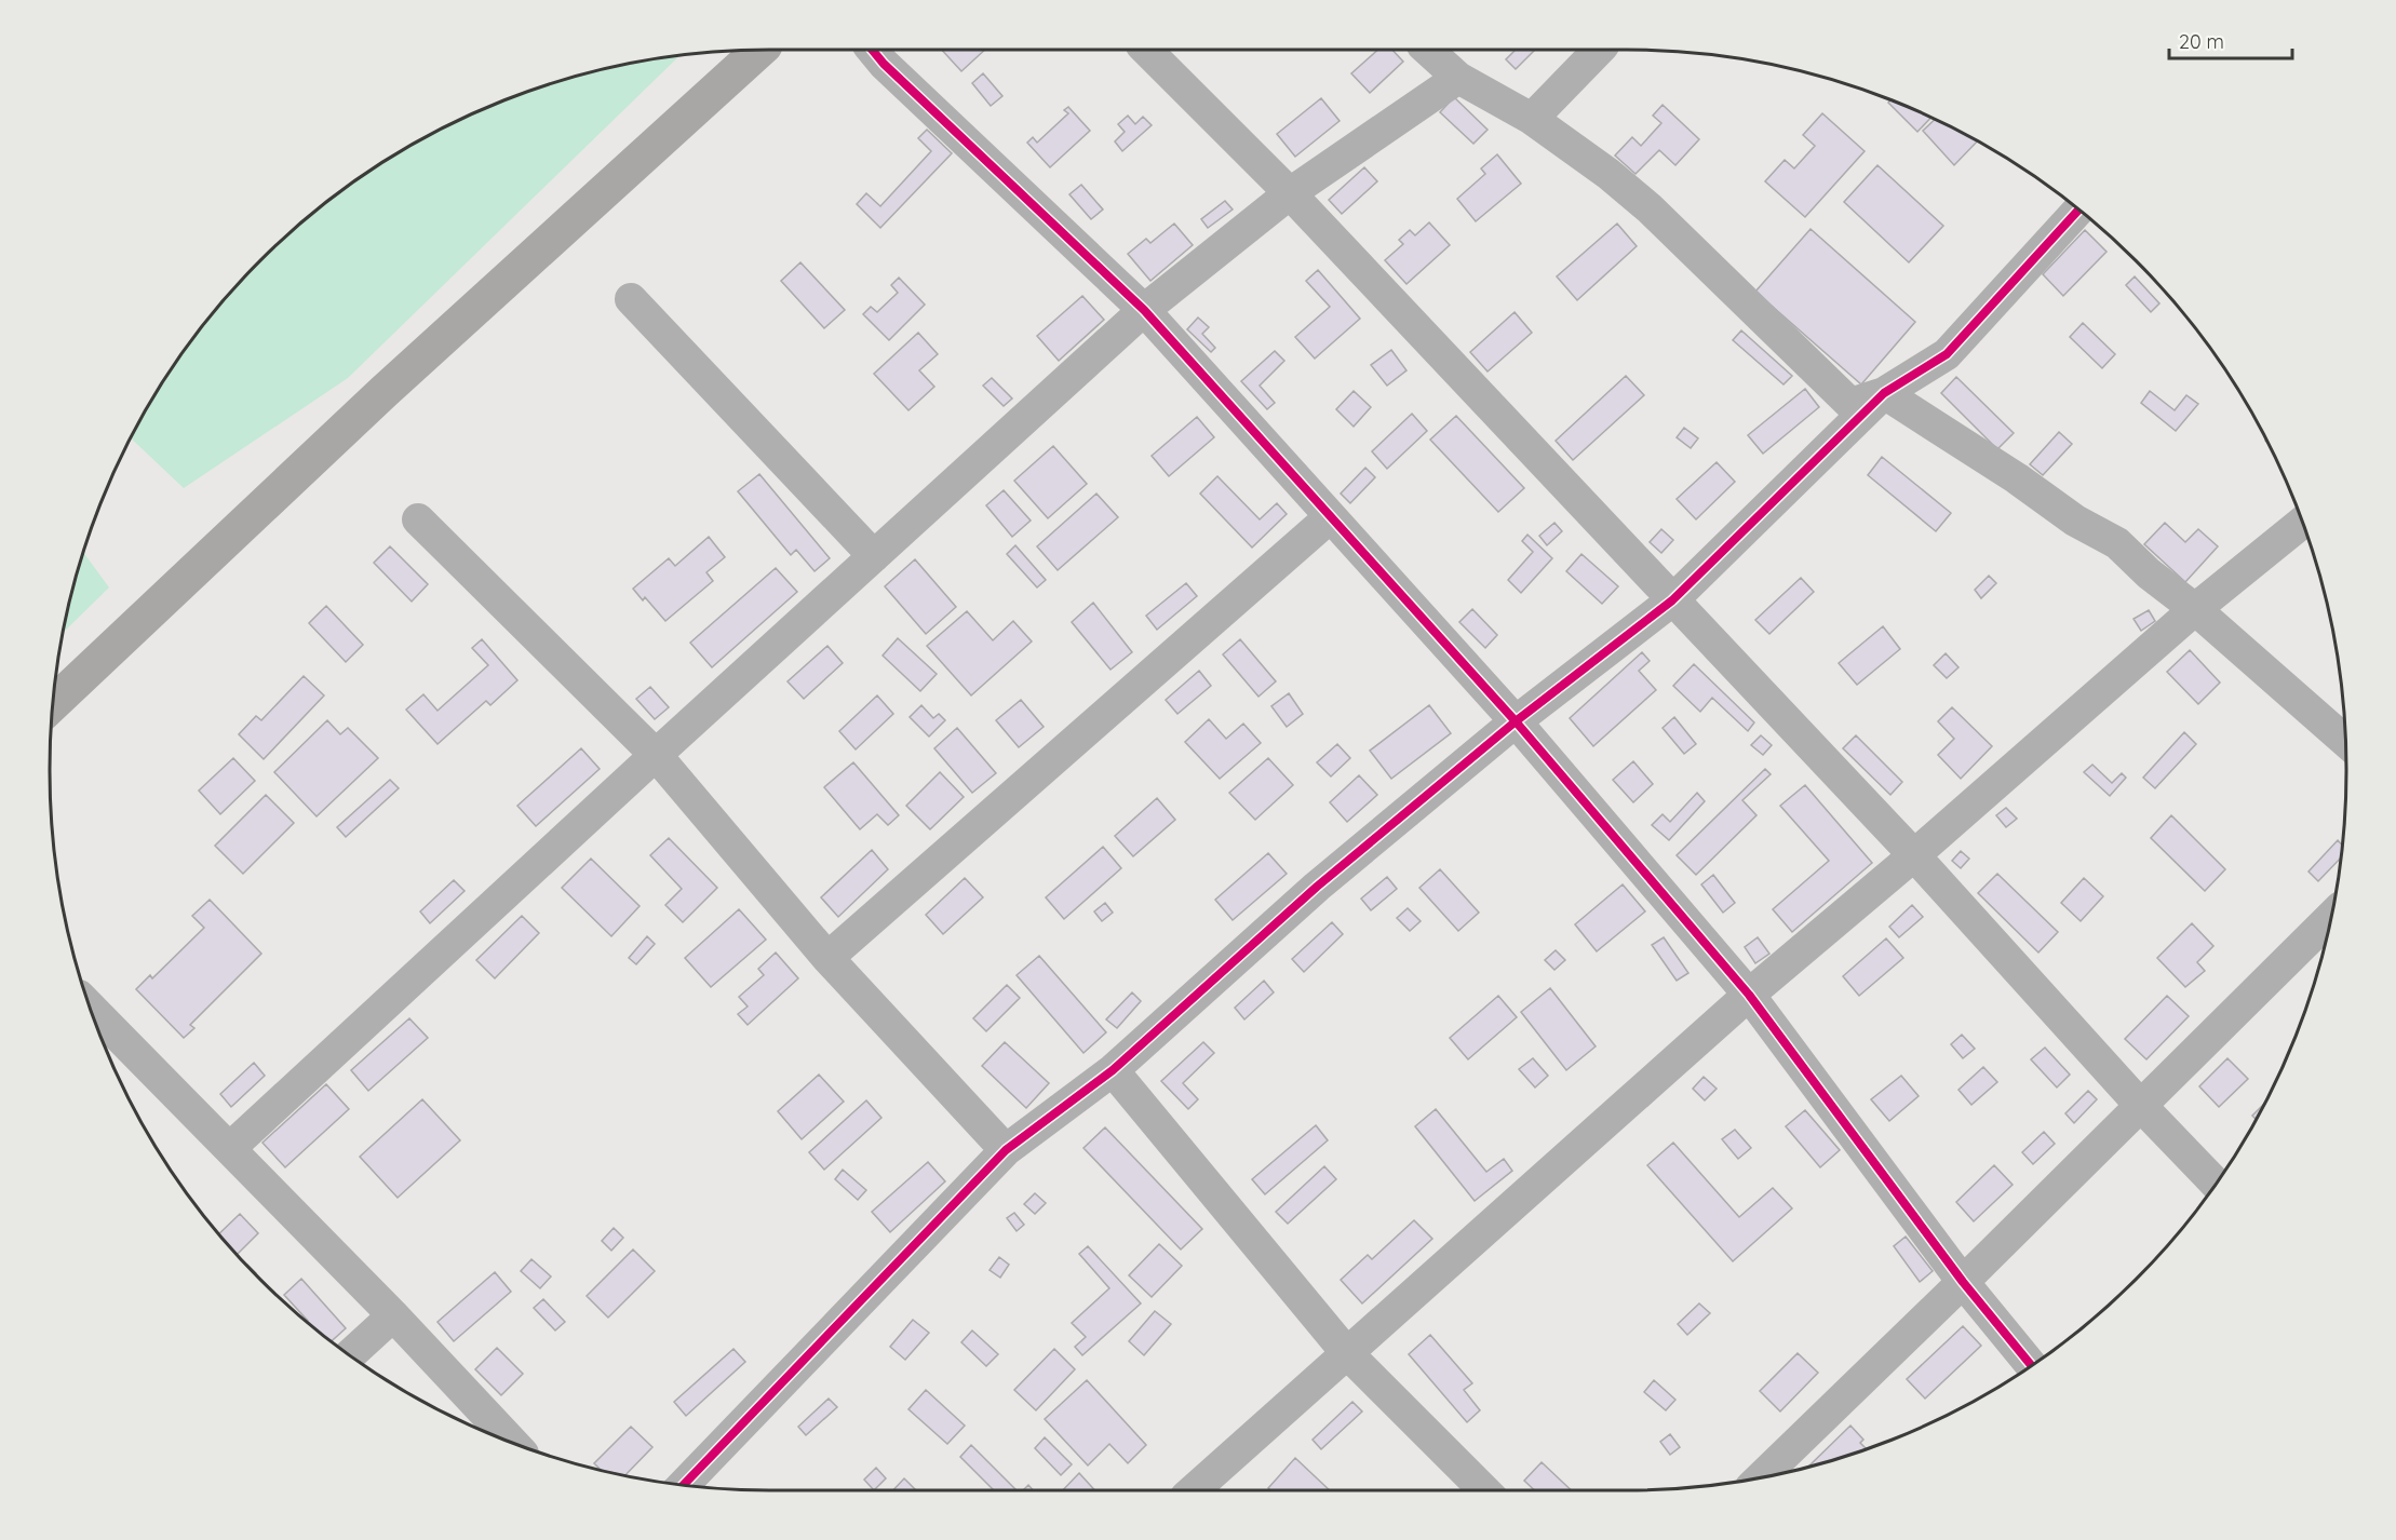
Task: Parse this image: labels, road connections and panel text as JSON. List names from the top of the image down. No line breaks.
{"scale_bar":"20 m"}
